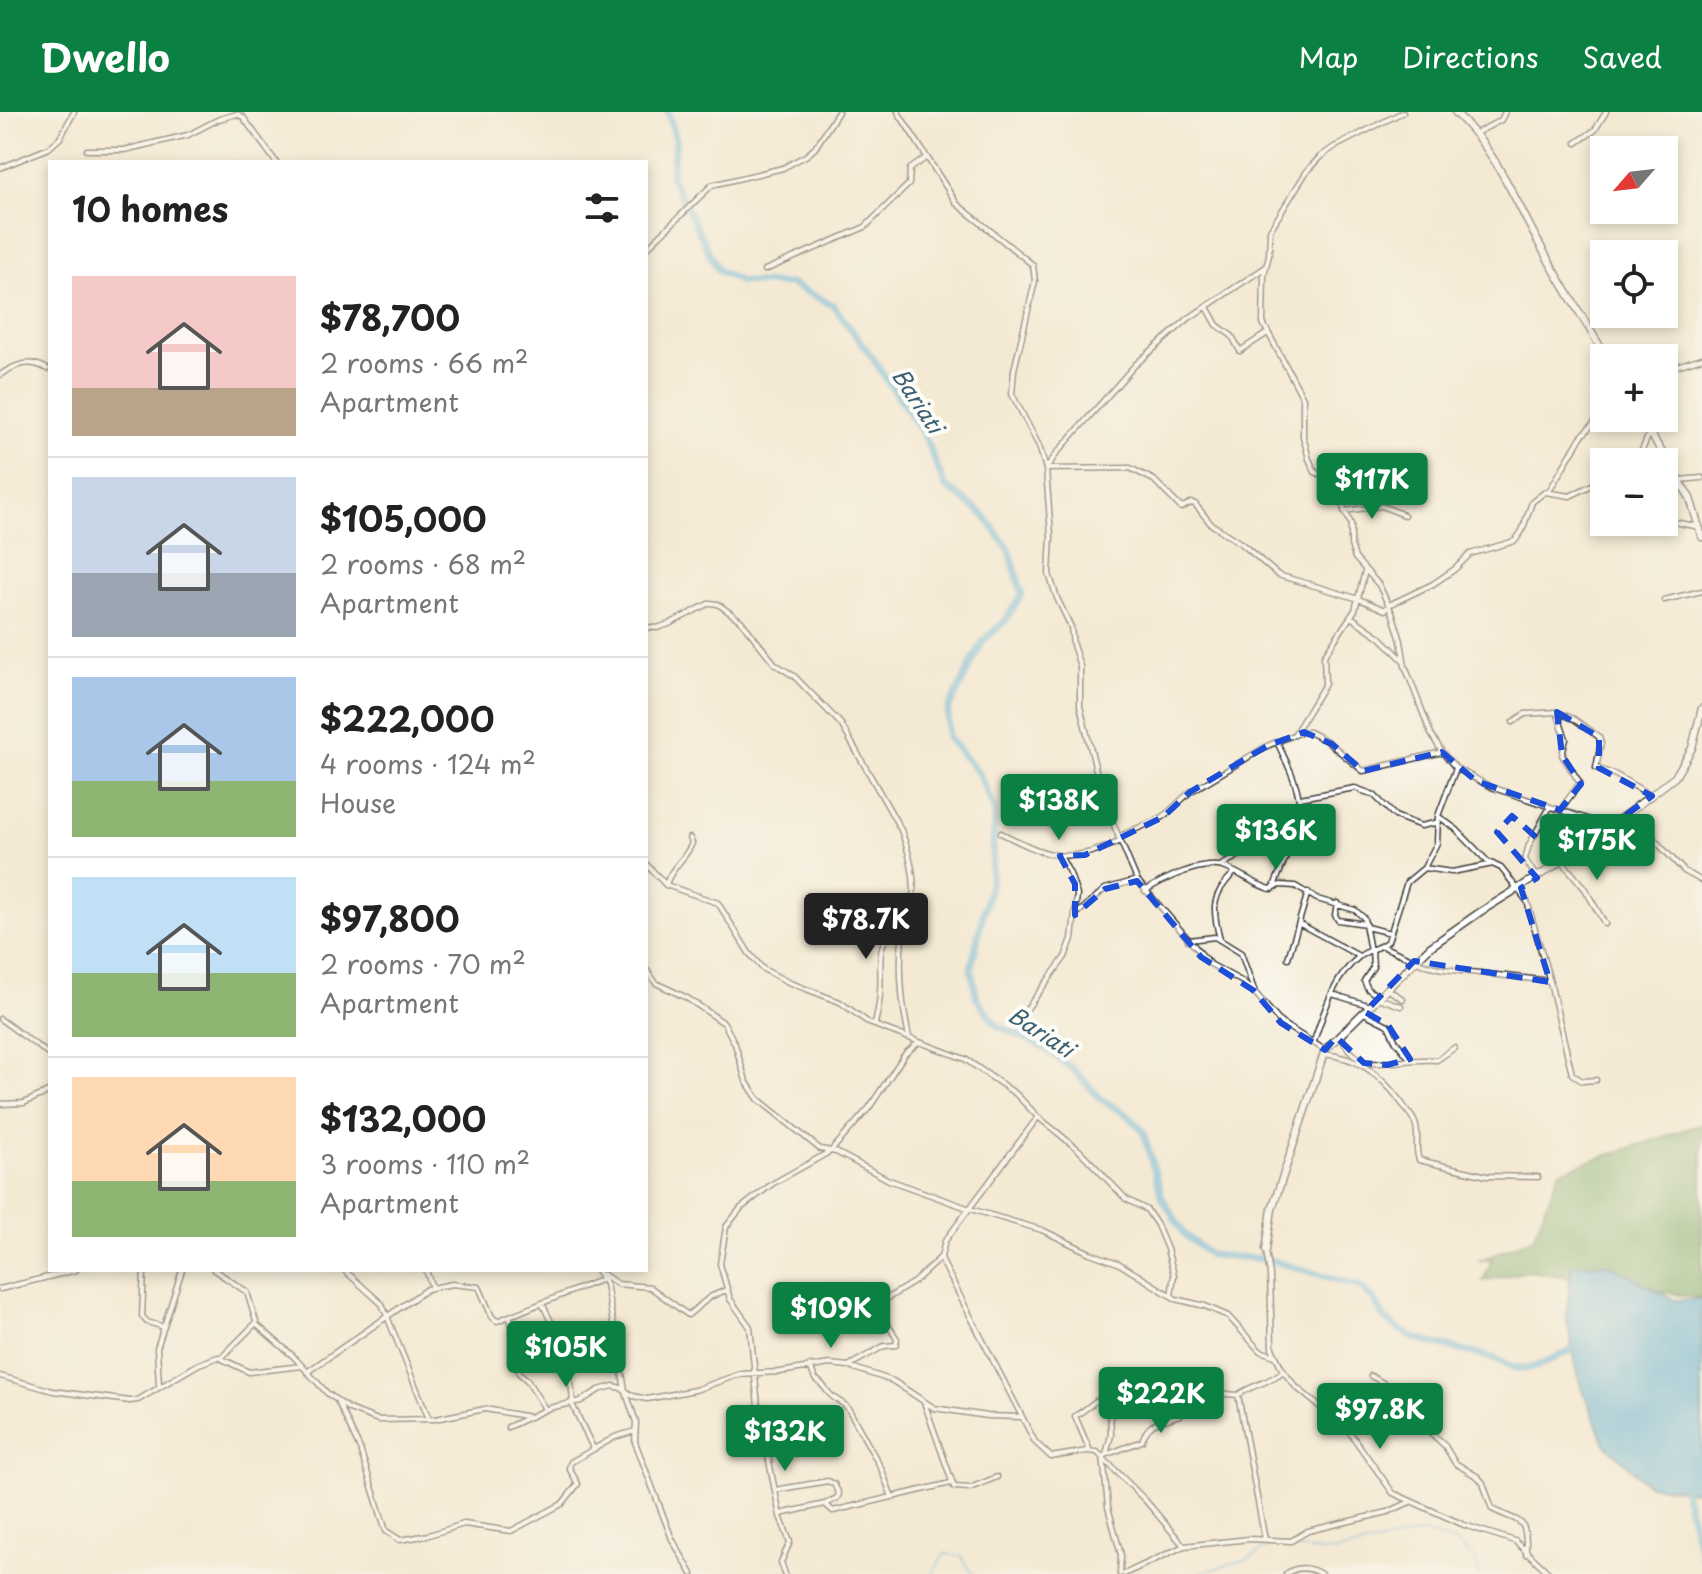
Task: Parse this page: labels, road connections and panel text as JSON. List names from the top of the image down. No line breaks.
{"water":["Bariati"],"north":"bottom left","page":{"header":"Dwello","nav":["Map","Directions","Saved"],"map_buttons":["+","−"],"heading":"10 homes","list":[{"name":"$78,700","note":"2 rooms · 66 m² · Apartment"},{"name":"$105,000","note":"2 rooms · 68 m² · Apartment"},{"name":"$222,000","note":"4 rooms · 124 m² · House"},{"name":"$97,800","note":"2 rooms · 70 m² · Apartment"},{"name":"$132,000","note":"3 rooms · 110 m² · Apartment"}],"price":["$117K","$138K","$136K","$175K","$78.7K","$109K","$105K","$222K","$97.8K","$132K"]}}
